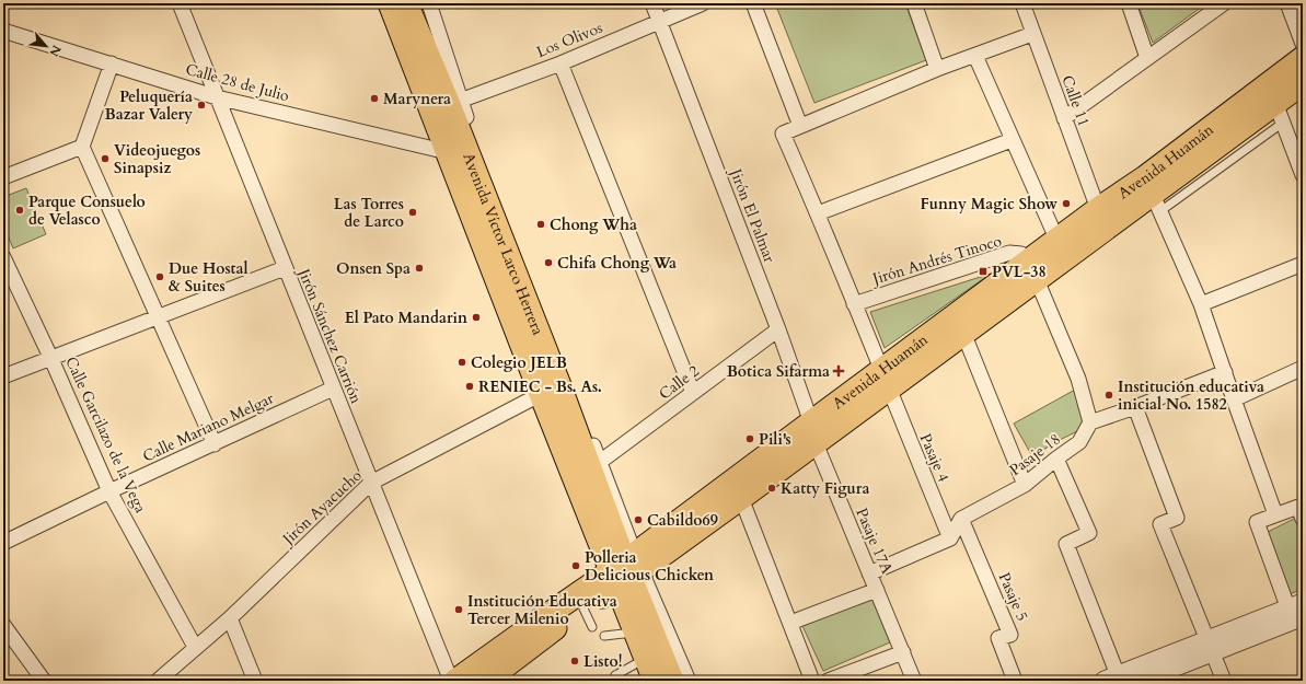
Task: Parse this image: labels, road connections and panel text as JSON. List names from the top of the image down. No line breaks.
{"streets":{"main road":["Avenida Huamán","Avenida Víctor Larco Herrera"],"street":["Los Olivos","Calle 28 de Julio","Calle 11","Jirón El Palmar","Jirón Andrés Tinoco","Jirón Sánchez Carrión","Calle 2","Calle Mariano Melgar","Calle Garcilazo de la Vega","Pasaje 18","Pasaje 4","Jirón Ayacucho","Pasaje 17A","Pasaje 5"]},"crossings":[["Los Olivos","Jirón El Palmar"],["Los Olivos","Avenida Víctor Larco Herrera"],["Calle 28 de Julio","Avenida Víctor Larco Herrera"],["Calle 28 de Julio","Jirón Sánchez Carrión"],["Calle 11","Avenida Huamán"],["Avenida Huamán","Jirón El Palmar"],["Avenida Huamán","Avenida Víctor Larco Herrera"],["Avenida Huamán","Jirón Andrés Tinoco"],["Avenida Huamán","Pasaje 4"],["Avenida Huamán","Pasaje 17A"],["Jirón El Palmar","Calle 2"],["Jirón El Palmar","Pasaje 17A"],["Avenida Víctor Larco Herrera","Calle 2"],["Avenida Víctor Larco Herrera","Jirón Ayacucho"],["Jirón Andrés Tinoco","Pasaje 4"],["Jirón Sánchez Carrión","Calle Mariano Melgar"],["Jirón Sánchez Carrión","Jirón Ayacucho"],["Calle Mariano Melgar","Calle Garcilazo de la Vega"],["Calle Garcilazo de la Vega","Jirón Ayacucho"],["Pasaje 18","Pasaje 5"]],"places":{"other":["Marynera","Peluquería Bazar Valery","Videojuegos Sinapsiz","Funny Magic Show","Parque Consuelo de Velasco","Las Torres de Larco","Chong Wha","Chifa Chong Wa","Onsen Spa","Due Hostal & Suites","El Pato Mandarin","Colegio JELB","RENIEC - Bs. As.","Institución educativa inicial No. 1582","Pili's","Katty Figura","Cabildo69","Polleria Delicious Chicken","Institución Educativa Tercer Milenio","Listo!"],"transit":["PVL-38"],"health":["Botica Sifarma"]},"north":"bottom right"}
